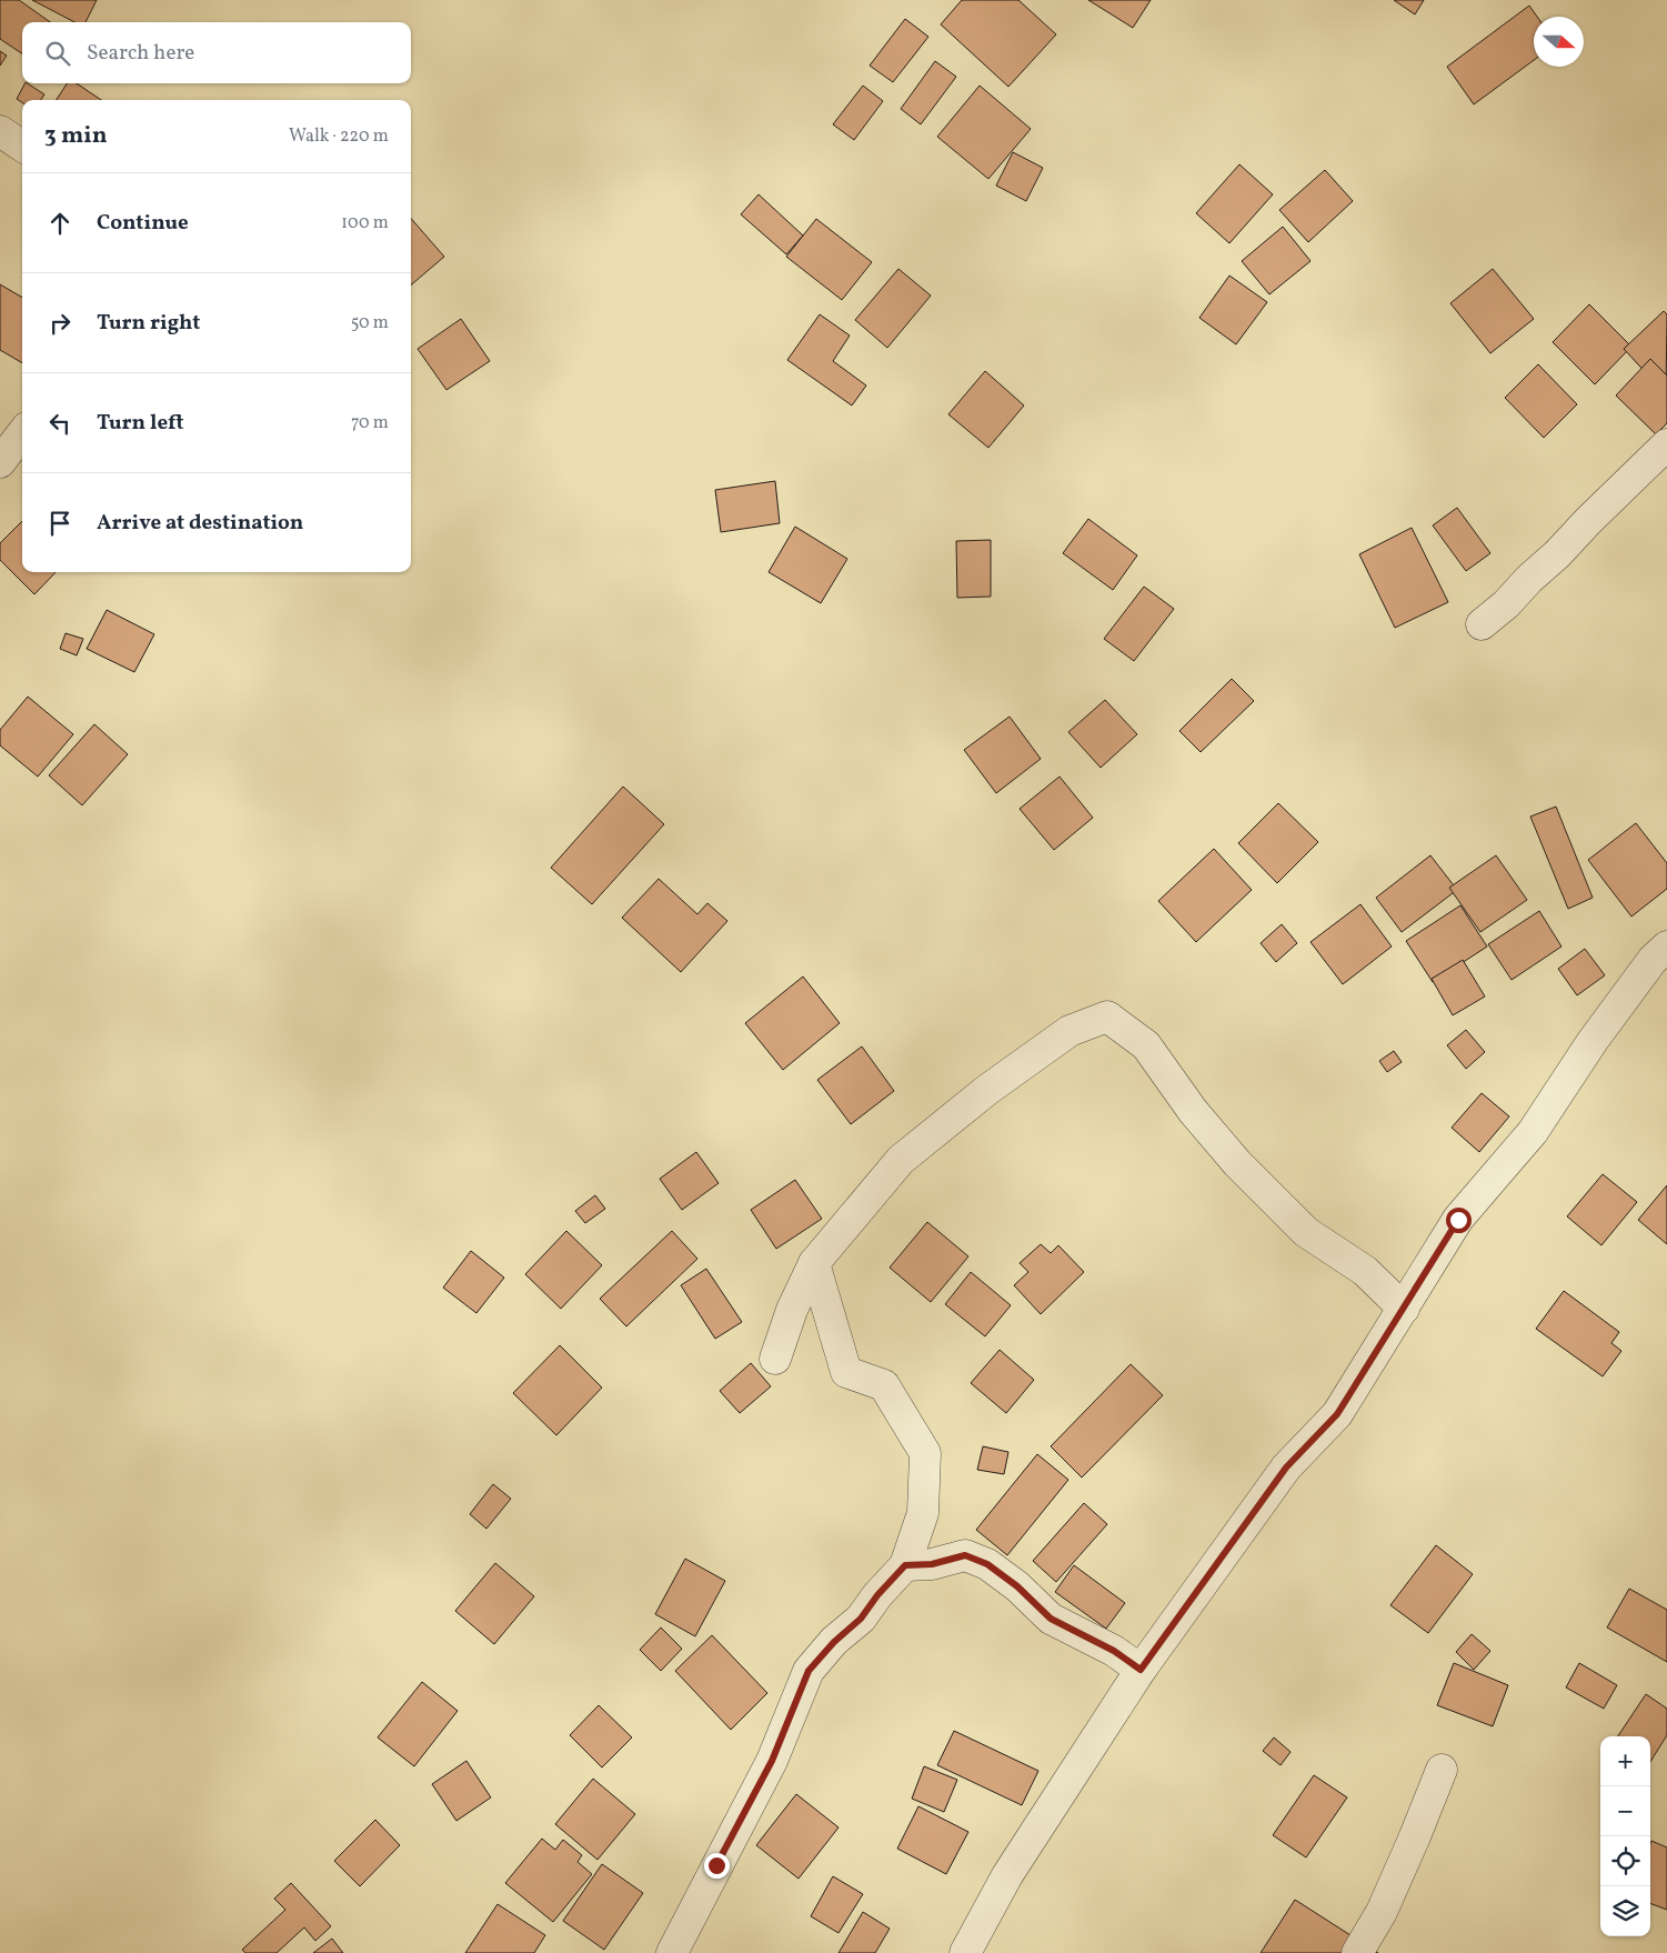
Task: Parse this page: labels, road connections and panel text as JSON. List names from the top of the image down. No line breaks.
{"north":"right","page":{"search":"Search here","heading":["3 min","Walk · 220 m"],"list":[["Continue","100 m"],["Turn right","50 m"],["Turn left","70 m"],"Arrive at destination"],"map_buttons":["+","−"]}}
